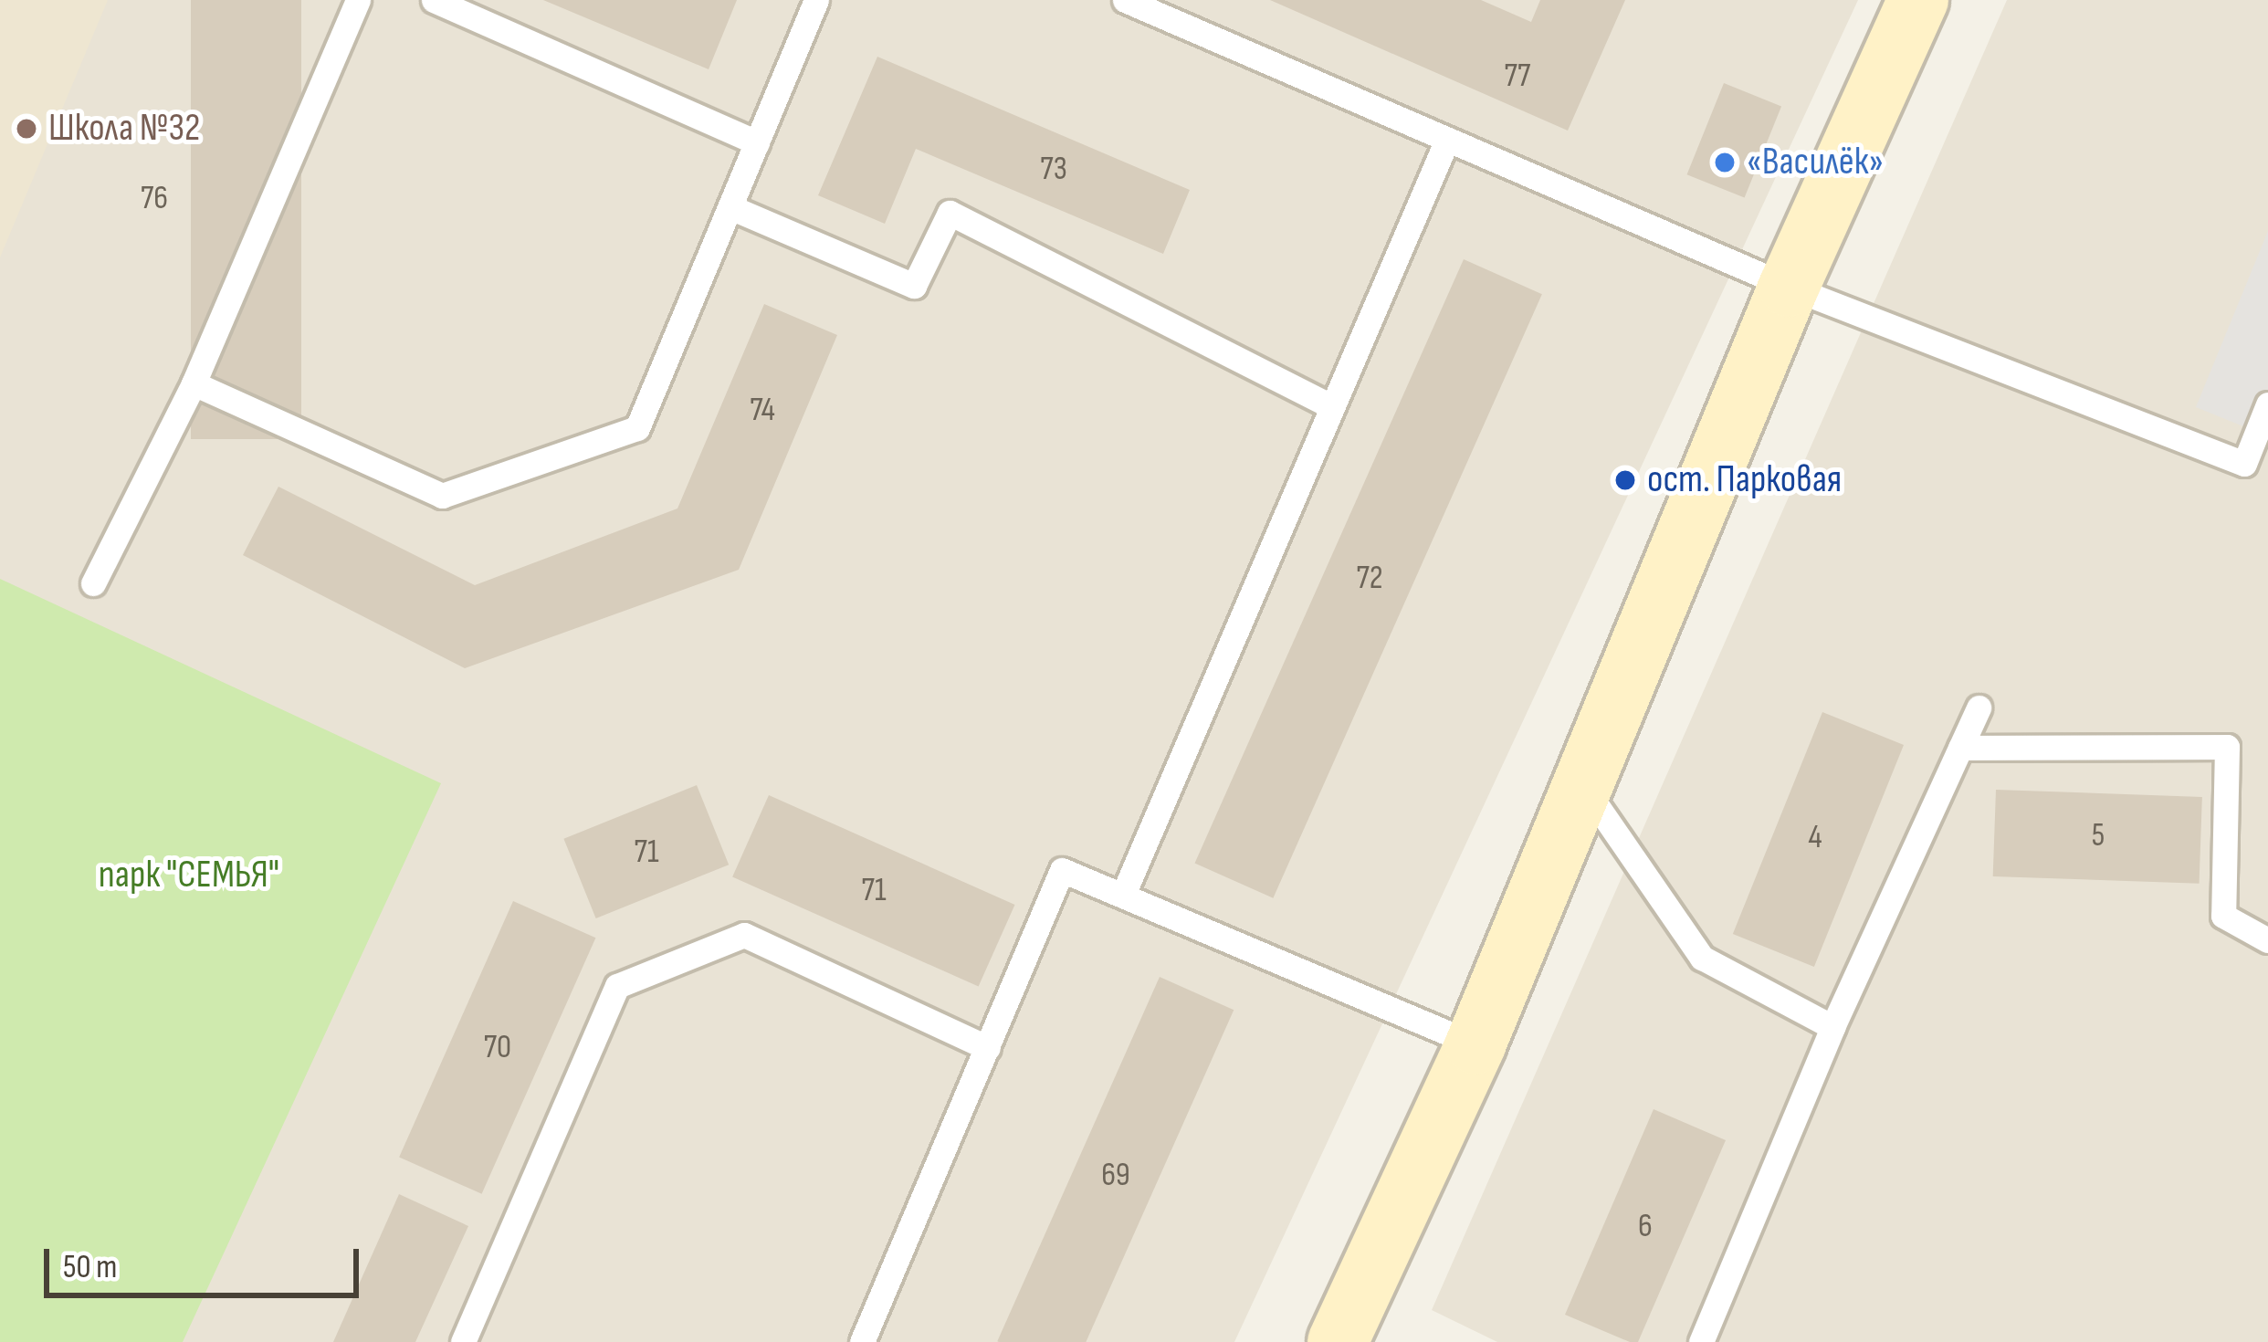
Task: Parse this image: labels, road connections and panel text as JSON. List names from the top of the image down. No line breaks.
{"parks":["парк \"СЕМЬЯ\""],"places":["Школа №32","«Василёк»","ост. Парковая"],"house_numbers":["77","73","76","74","72","5","4","71","71","70","69","6"],"scale_bar":"50 m"}
